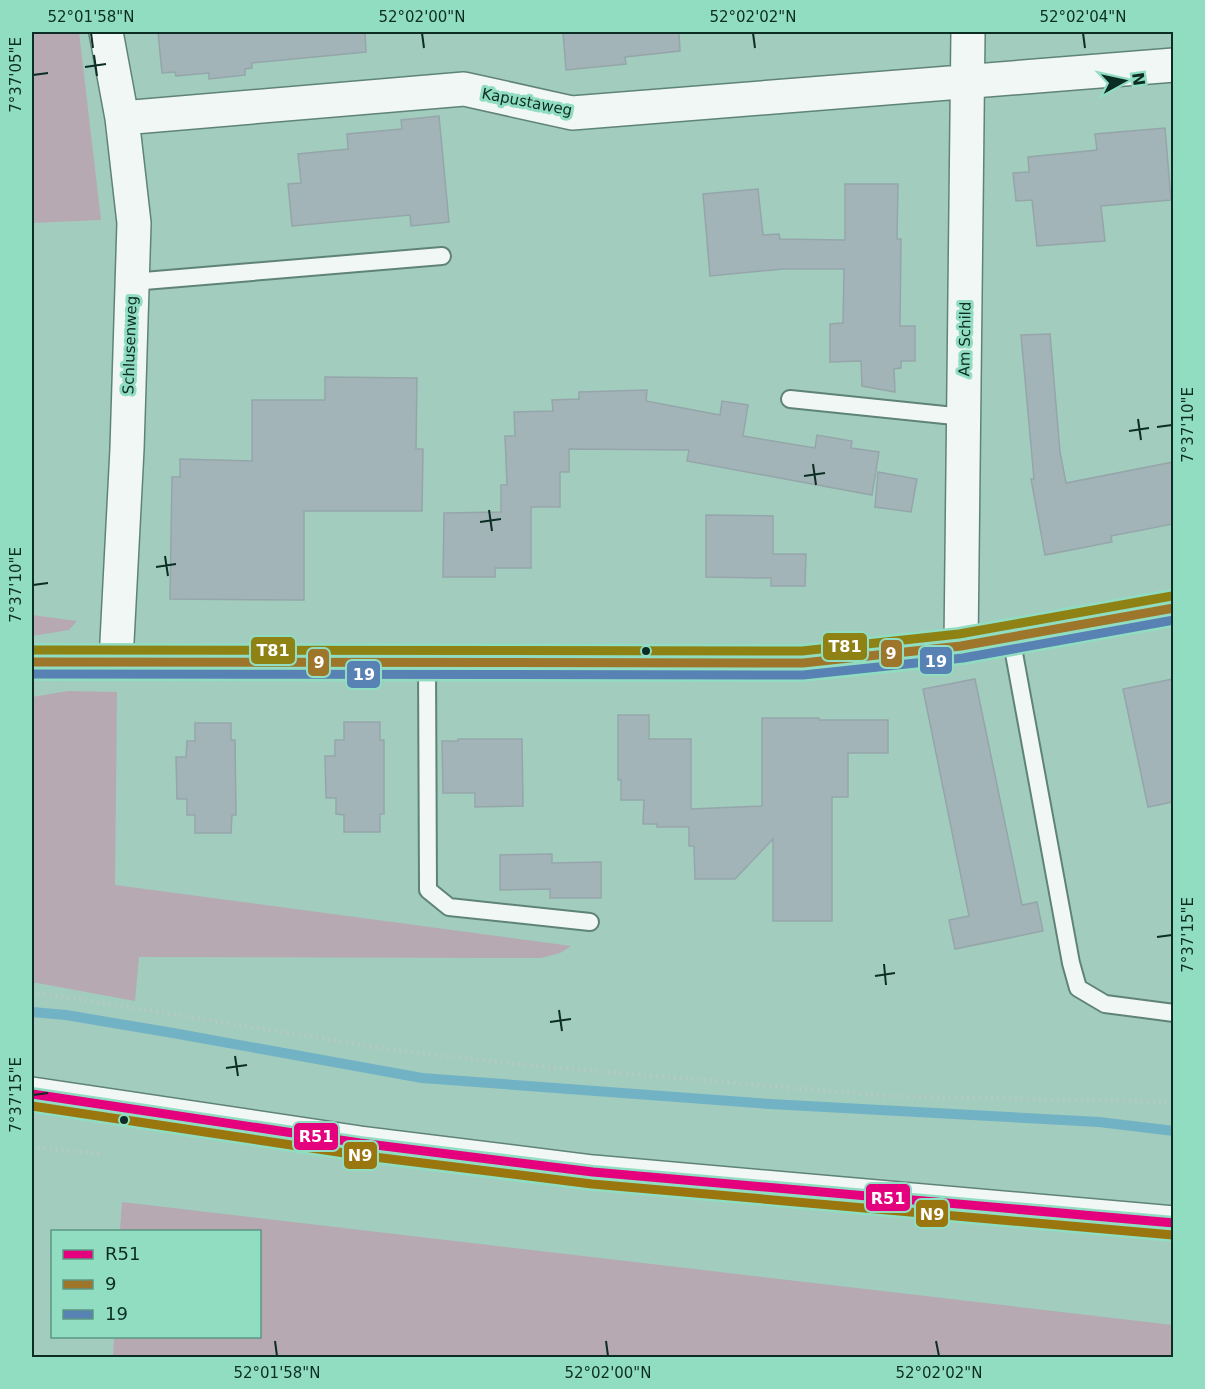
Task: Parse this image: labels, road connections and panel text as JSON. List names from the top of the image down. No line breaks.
{"streets":{"street":["Kapustaweg","Am Schild","Schlusenweg"]},"crossings":[["Kapustaweg","Am Schild"],["Kapustaweg","Schlusenweg"]],"lines":["transit line T81","transit line 9","transit line 19","transit line R51","transit line N9"],"legend":["R51","9","19"],"north":"right","coordinates":["52°01'58\"N","52°02'00\"N","52°02'02\"N","52°02'04\"N","7°37'05\"E","7°37'10\"E","7°37'15\"E"]}
